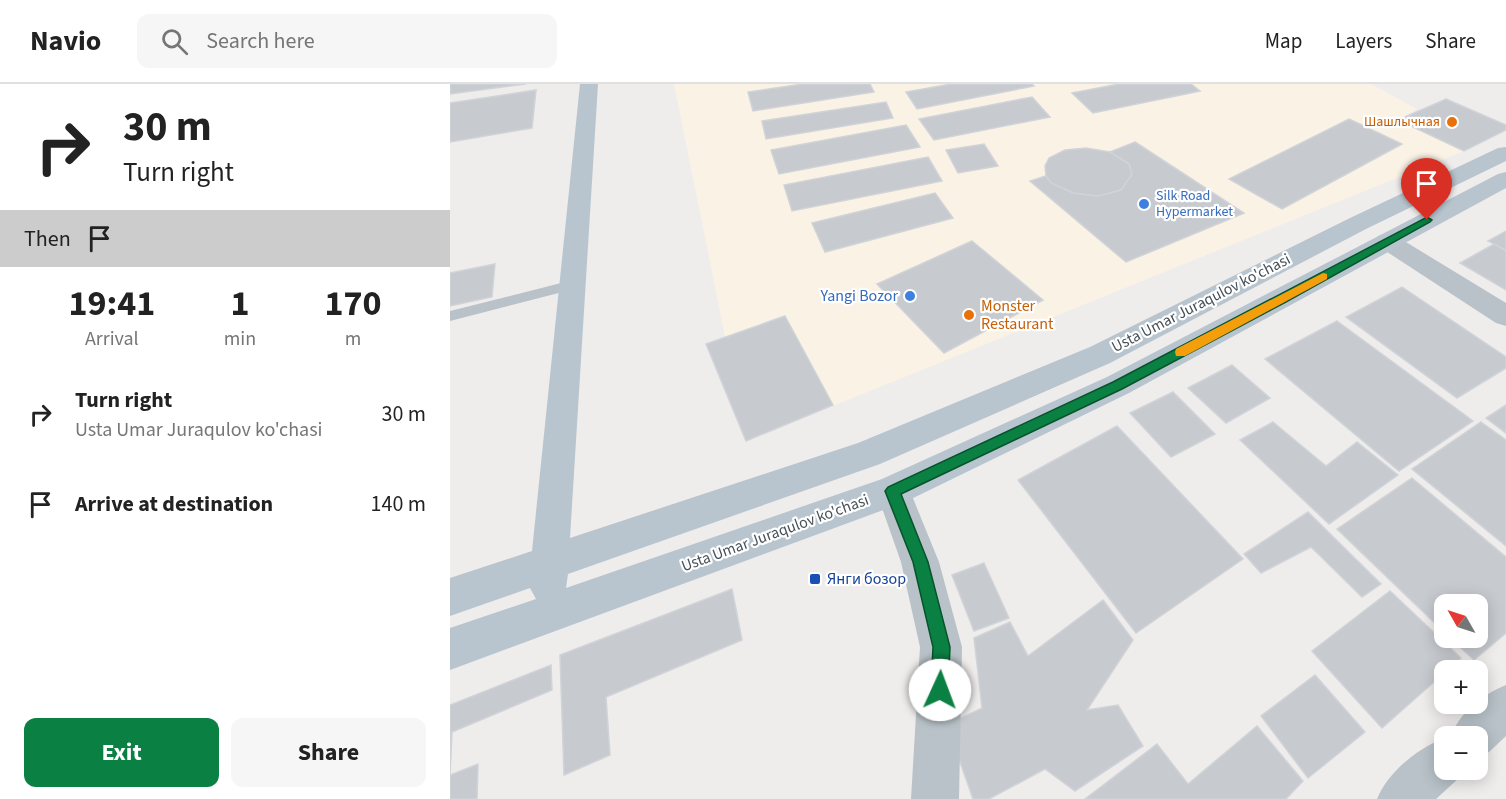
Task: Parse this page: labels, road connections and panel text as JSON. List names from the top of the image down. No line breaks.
{"streets":{"main road":["Usta Umar Juraqulov ko'chasi"]},"places":{"other":["Шашлычная","Silk Road Hypermarket","Yangi Bozor","Monster Restaurant"],"transit":["Янги бозор"]},"north":"top left","page":{"header":"Navio","search":"Search here","nav":["Map","Layers","Share"],"turn":["30 m","Turn right"],"then":"Then","eta":["19:41","Arrival","1","min","170","m"],"list":[{"name":"Turn right","note":"Usta Umar Juraqulov ko'chasi","value":"30 m"},{"name":"Arrive at destination","value":"140 m"}],"map_buttons":["+","−"],"buttons":["Exit","Share"]}}
